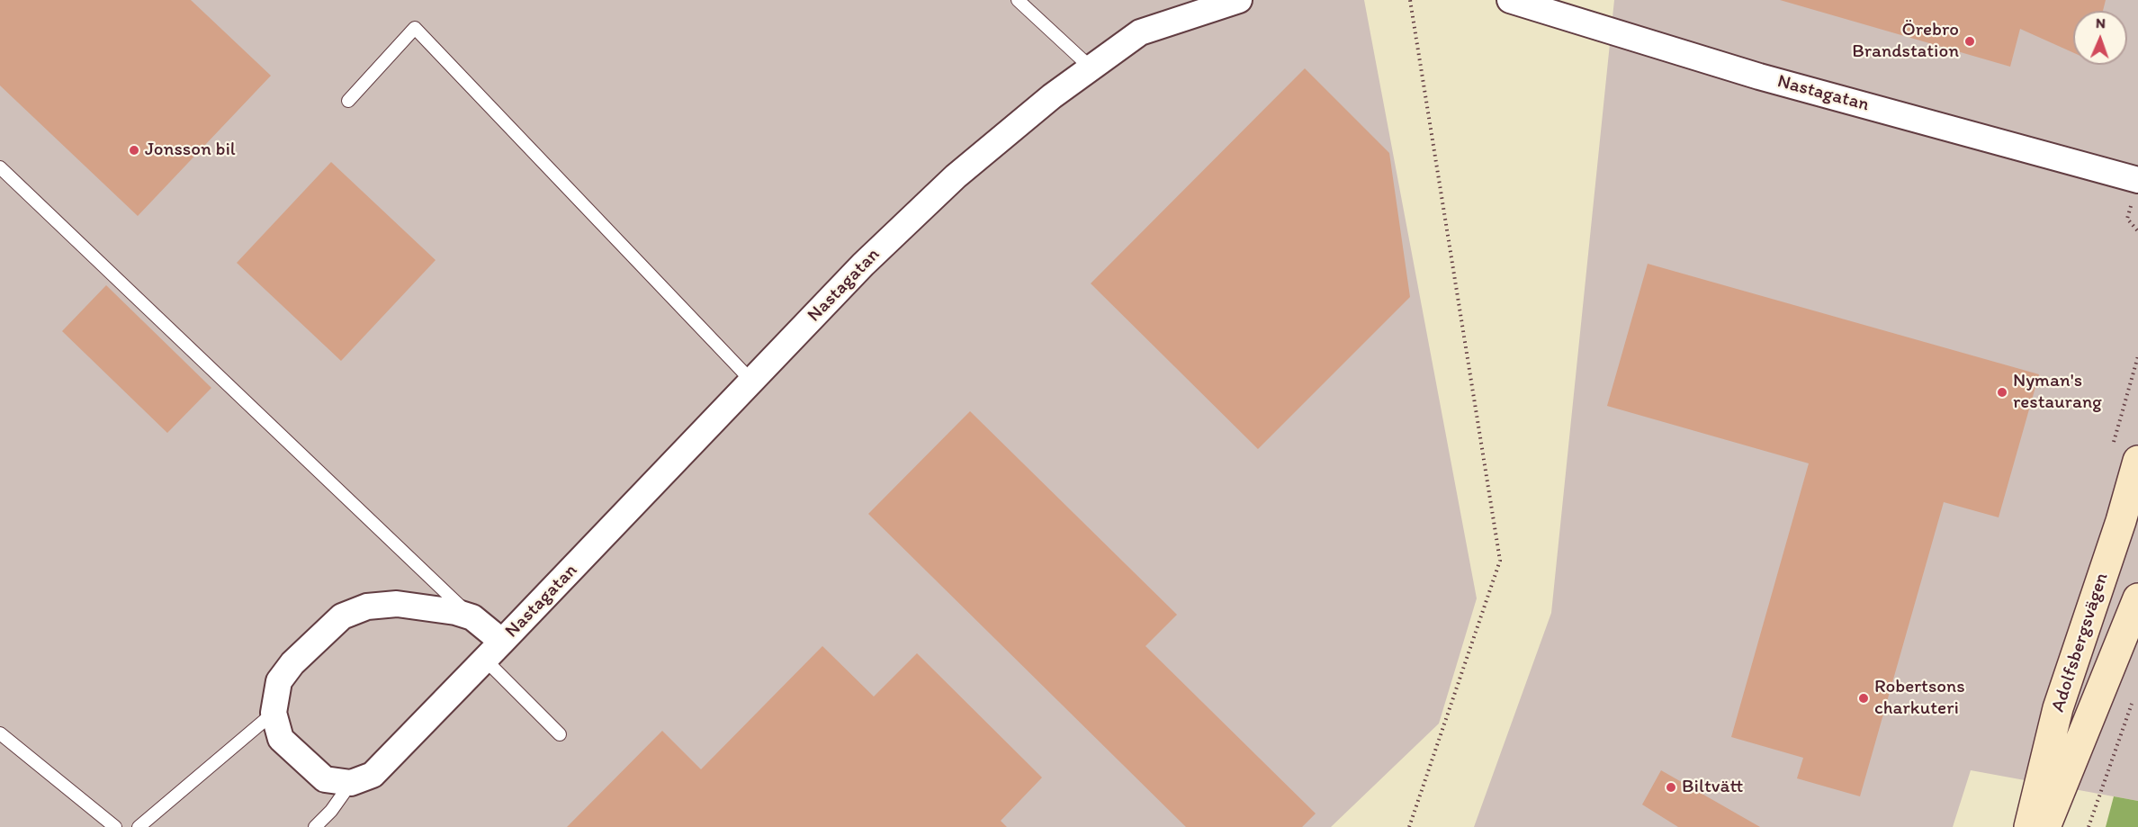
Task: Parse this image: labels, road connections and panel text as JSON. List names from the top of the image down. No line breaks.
{"streets":{"main road":["Adolfsbergsvägen"],"street":["Nastagatan"]},"places":["Örebro Brandstation","Jonsson bil","Nyman's restaurang","Robertsons charkuteri","Biltvätt"],"north":"top"}
